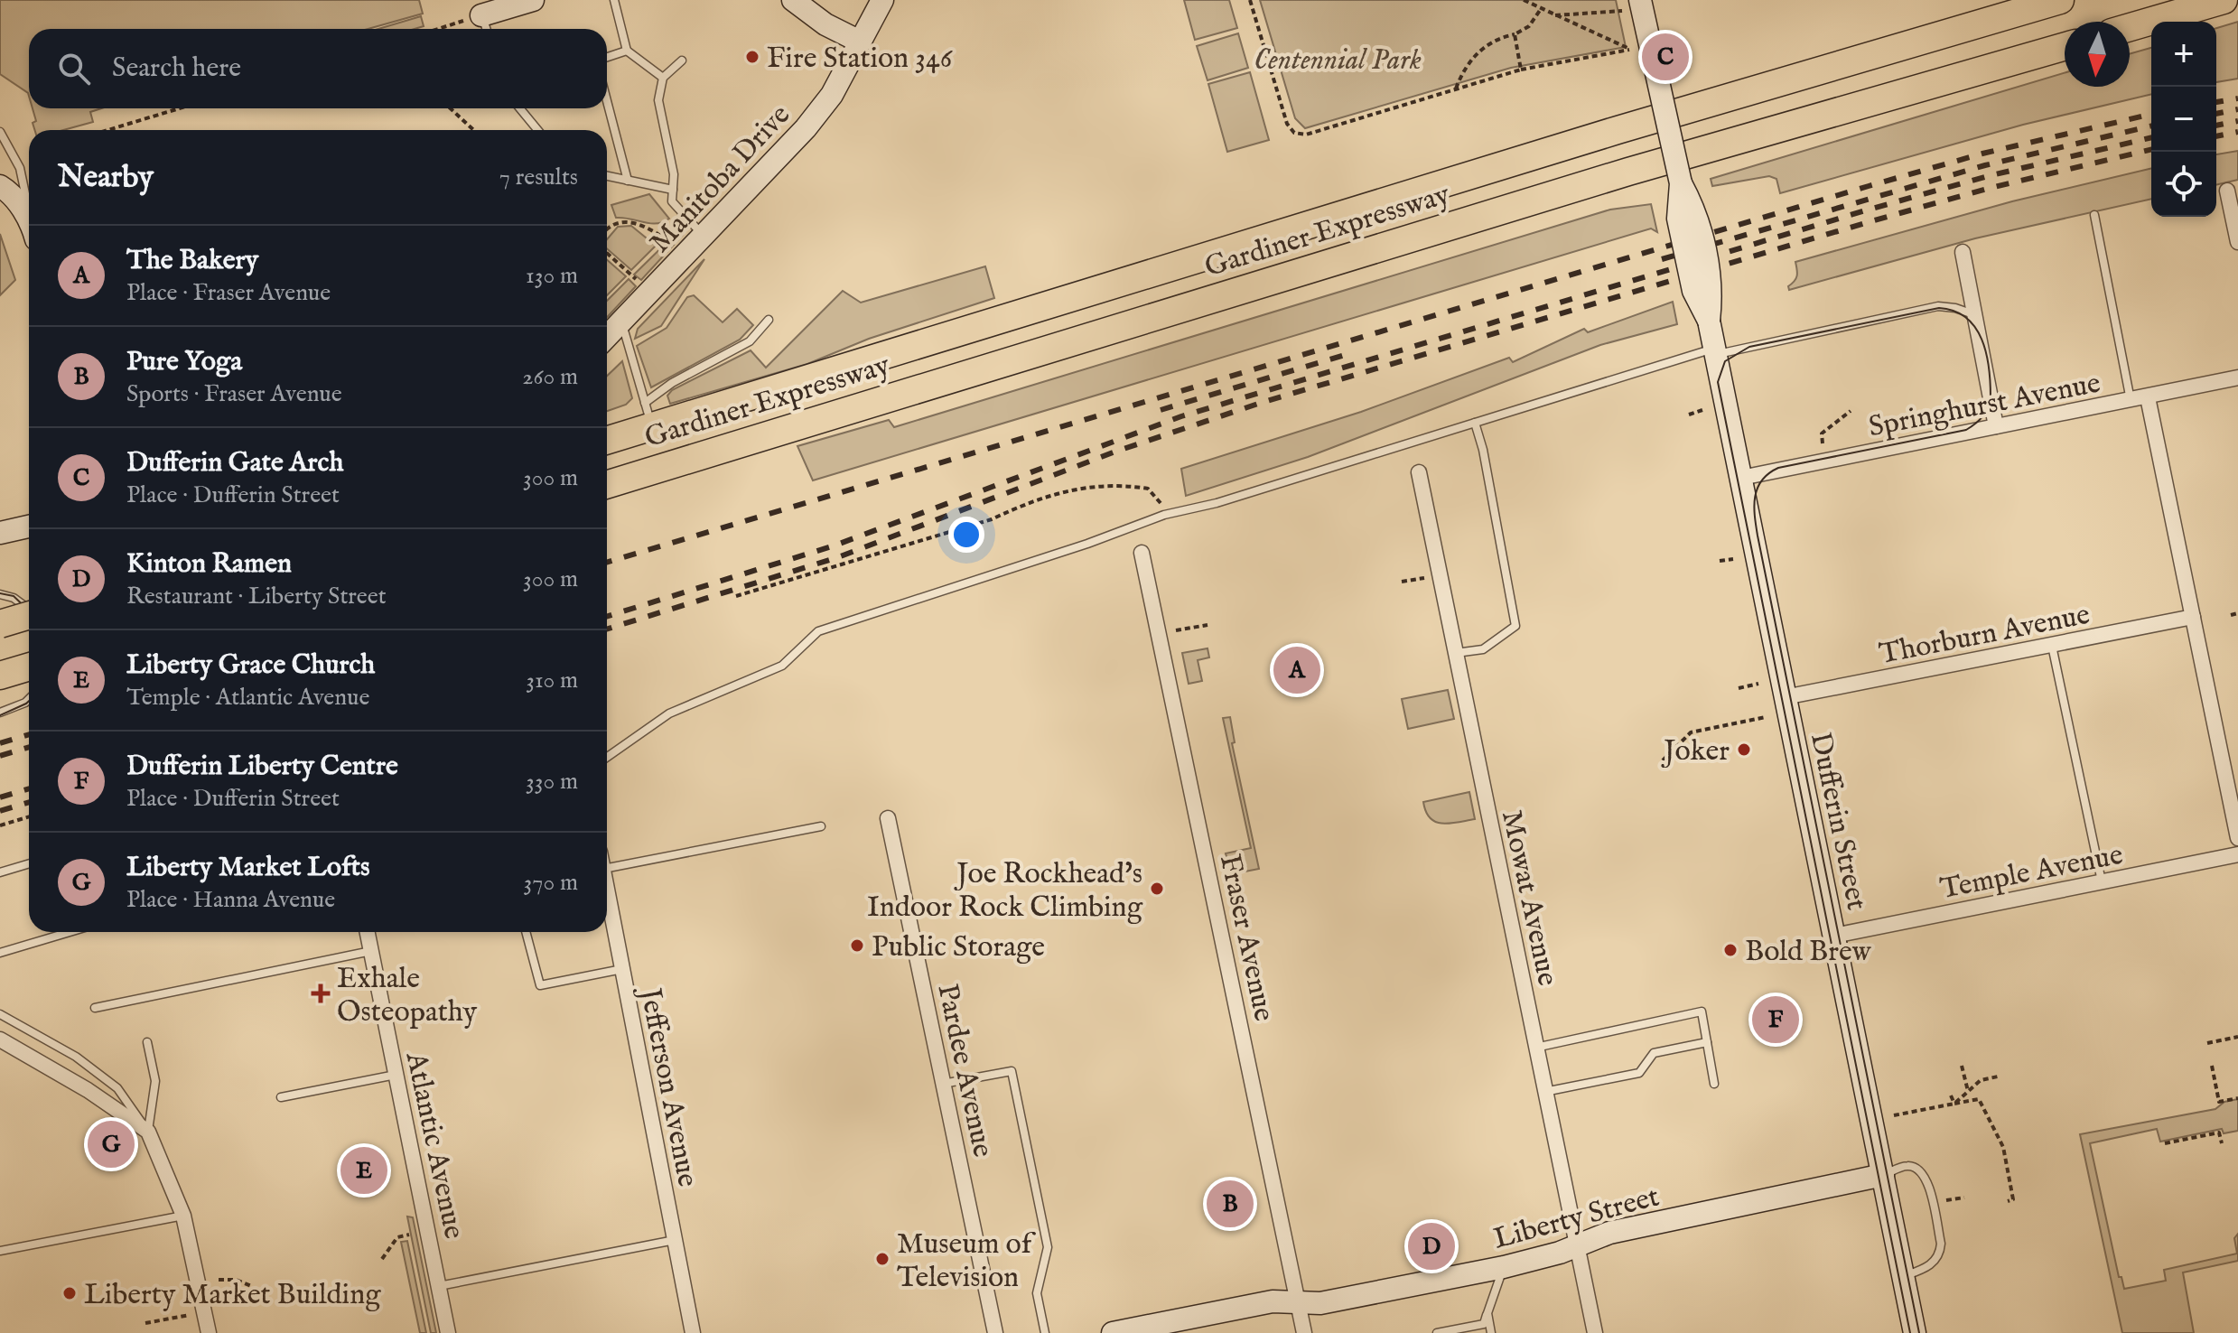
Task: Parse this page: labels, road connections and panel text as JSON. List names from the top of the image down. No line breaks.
{"streets":{"highway":["Gardiner Expressway"],"street":["Manitoba Drive","Springhurst Avenue","Thorburn Avenue","Dufferin Street","Temple Avenue","Mowat Avenue","Fraser Avenue","Pardee Avenue","Jefferson Avenue","Atlantic Avenue","Liberty Street"]},"crossings":[["Springhurst Avenue","Dufferin Street"],["Thorburn Avenue","Dufferin Street"],["Dufferin Street","Temple Avenue"],["Dufferin Street","Liberty Street"],["Mowat Avenue","Liberty Street"],["Fraser Avenue","Liberty Street"]],"parks":["Centennial Park"],"places":{"other":["Fire Station 346","Joker","Joe Rockhead's Indoor Rock Climbing","Public Storage","Bold Brew","Museum of Television","Liberty Market Building"],"health":["Exhale Osteopathy"]},"north":"bottom","page":{"map_buttons":["+","−"],"search":"Search here","pins":["C","A","F","G","E","B","D"],"heading":["Nearby","7 results"],"list":[{"mark":"A","name":"The Bakery","note":"Place · Fraser Avenue","value":"130 m"},{"mark":"B","name":"Pure Yoga","note":"Sports · Fraser Avenue","value":"260 m"},{"mark":"C","name":"Dufferin Gate Arch","note":"Place · Dufferin Street","value":"300 m"},{"mark":"D","name":"Kinton Ramen","note":"Restaurant · Liberty Street","value":"300 m"},{"mark":"E","name":"Liberty Grace Church","note":"Temple · Atlantic Avenue","value":"310 m"},{"mark":"F","name":"Dufferin Liberty Centre","note":"Place · Dufferin Street","value":"330 m"},{"mark":"G","name":"Liberty Market Lofts","note":"Place · Hanna Avenue","value":"370 m"}]}}
